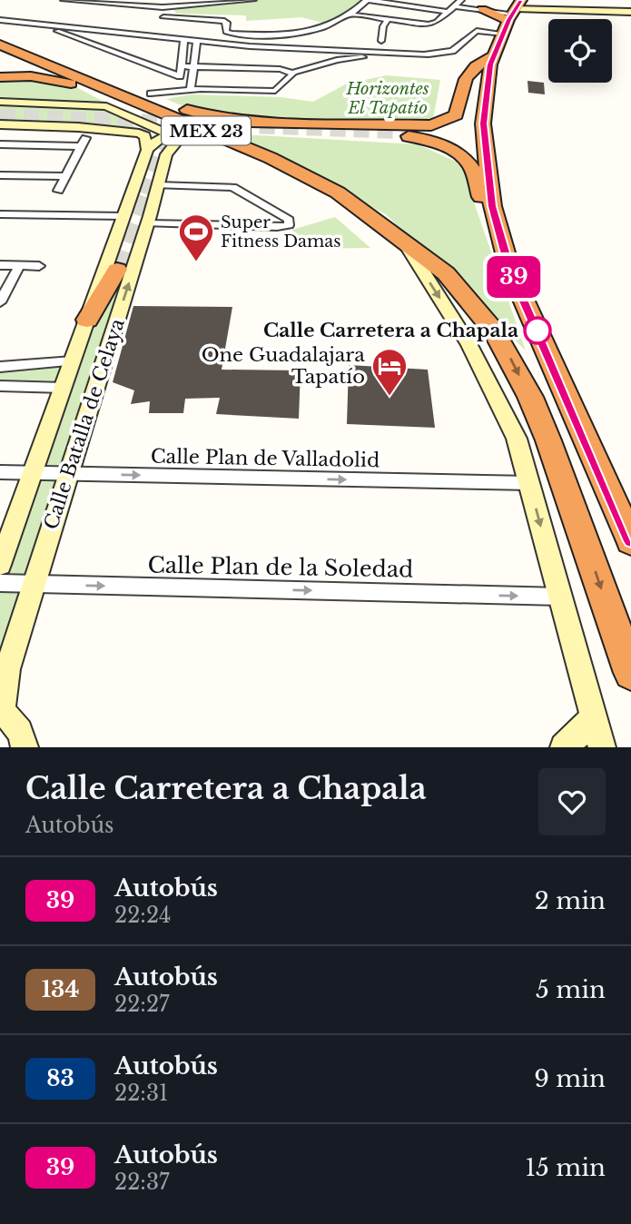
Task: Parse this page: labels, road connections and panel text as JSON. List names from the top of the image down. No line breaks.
{"streets":{"highway":["MEX 23"],"street":["Calle Batalla de Celaya","Calle Plan de Valladolid","Calle Plan de la Soledad"]},"crossings":[["Calle Batalla de Celaya","Calle Plan de Valladolid"],["Calle Batalla de Celaya","Calle Plan de la Soledad"]],"one_way":["Calle Plan de Valladolid","Calle Plan de la Soledad"],"parks":["Horizontes El Tapatío"],"places":{"sports":["Super Fitness Damas"],"other":["Calle Carretera a Chapala"],"hotel":["One Guadalajara Tapatío"]},"lines":["bus line 39"],"page":{"on_map":"39","heading":["Calle Carretera a Chapala","Autobús"],"list":[{"mark":"39","name":"Autobús","note":"22:24","value":"2 min"},{"mark":"134","name":"Autobús","note":"22:27","value":"5 min"},{"mark":"83","name":"Autobús","note":"22:31","value":"9 min"},{"mark":"39","name":"Autobús","note":"22:37","value":"15 min"}]}}
